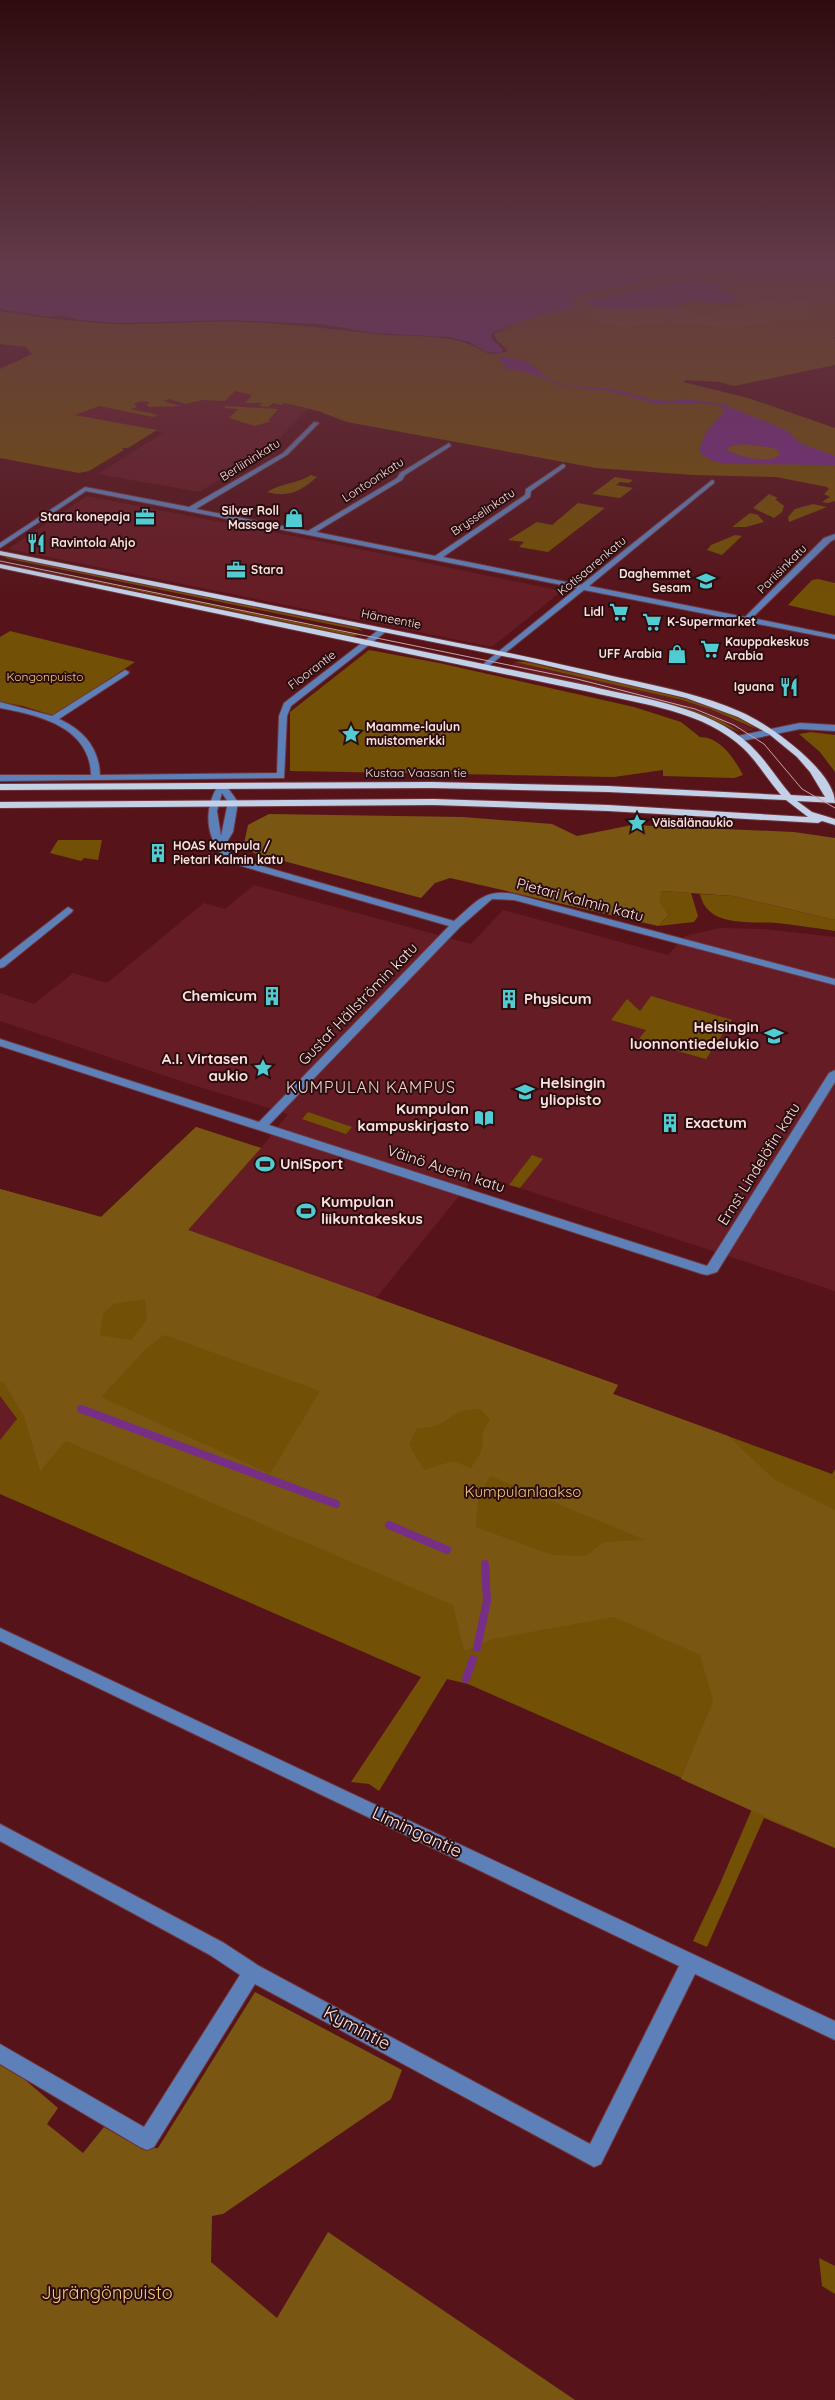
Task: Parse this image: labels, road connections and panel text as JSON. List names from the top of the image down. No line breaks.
{"streets":{"main road":["Hämeentie","Kustaa Vaasan tie"],"street":["Berliininkatu","Lontoonkatu","Brysselinkatu","Kotisaarenkatu","Pariisinkatu","Floorantie","Pietari Kalmin katu","Gustaf Hällströmin katu","Ernst Lindelöfin katu","Väinö Auerin katu","Limingantie","Kymintie"]},"crossings":[["Kotisaarenkatu","Hämeentie"],["Hämeentie","Floorantie"],["Hämeentie","Kustaa Vaasan tie"],["Pietari Kalmin katu","Gustaf Hällströmin katu"],["Gustaf Hällströmin katu","Väinö Auerin katu"],["Ernst Lindelöfin katu","Väinö Auerin katu"],["Limingantie","Kymintie"]],"districts":["KUMPULAN KAMPUS"],"parks":["Kongonpuisto","Kumpulanlaakso","Jyrängönpuisto"],"places":{"office":["Stara konepaja","Stara"],"shop":["Silver Roll Massage","UFF Arabia"],"restaurant":["Ravintola Ahjo","Iguana"],"school or university":["Daghemmet Sesam","Helsingin luonnontiedelukio","Helsingin yliopisto"],"supermarket":["Lidl","K-Supermarket","Kauppakeskus Arabia"],"place":["Maamme-laulun muistomerkki","Väisälänaukio","A.I. Virtasen aukio"],"building":["HOAS Kumpula / Pietari Kalmin katu","Chemicum","Physicum","Exactum"],"library":["Kumpulan kampuskirjasto"],"sports":["UniSport","Kumpulan liikuntakeskus"]}}
